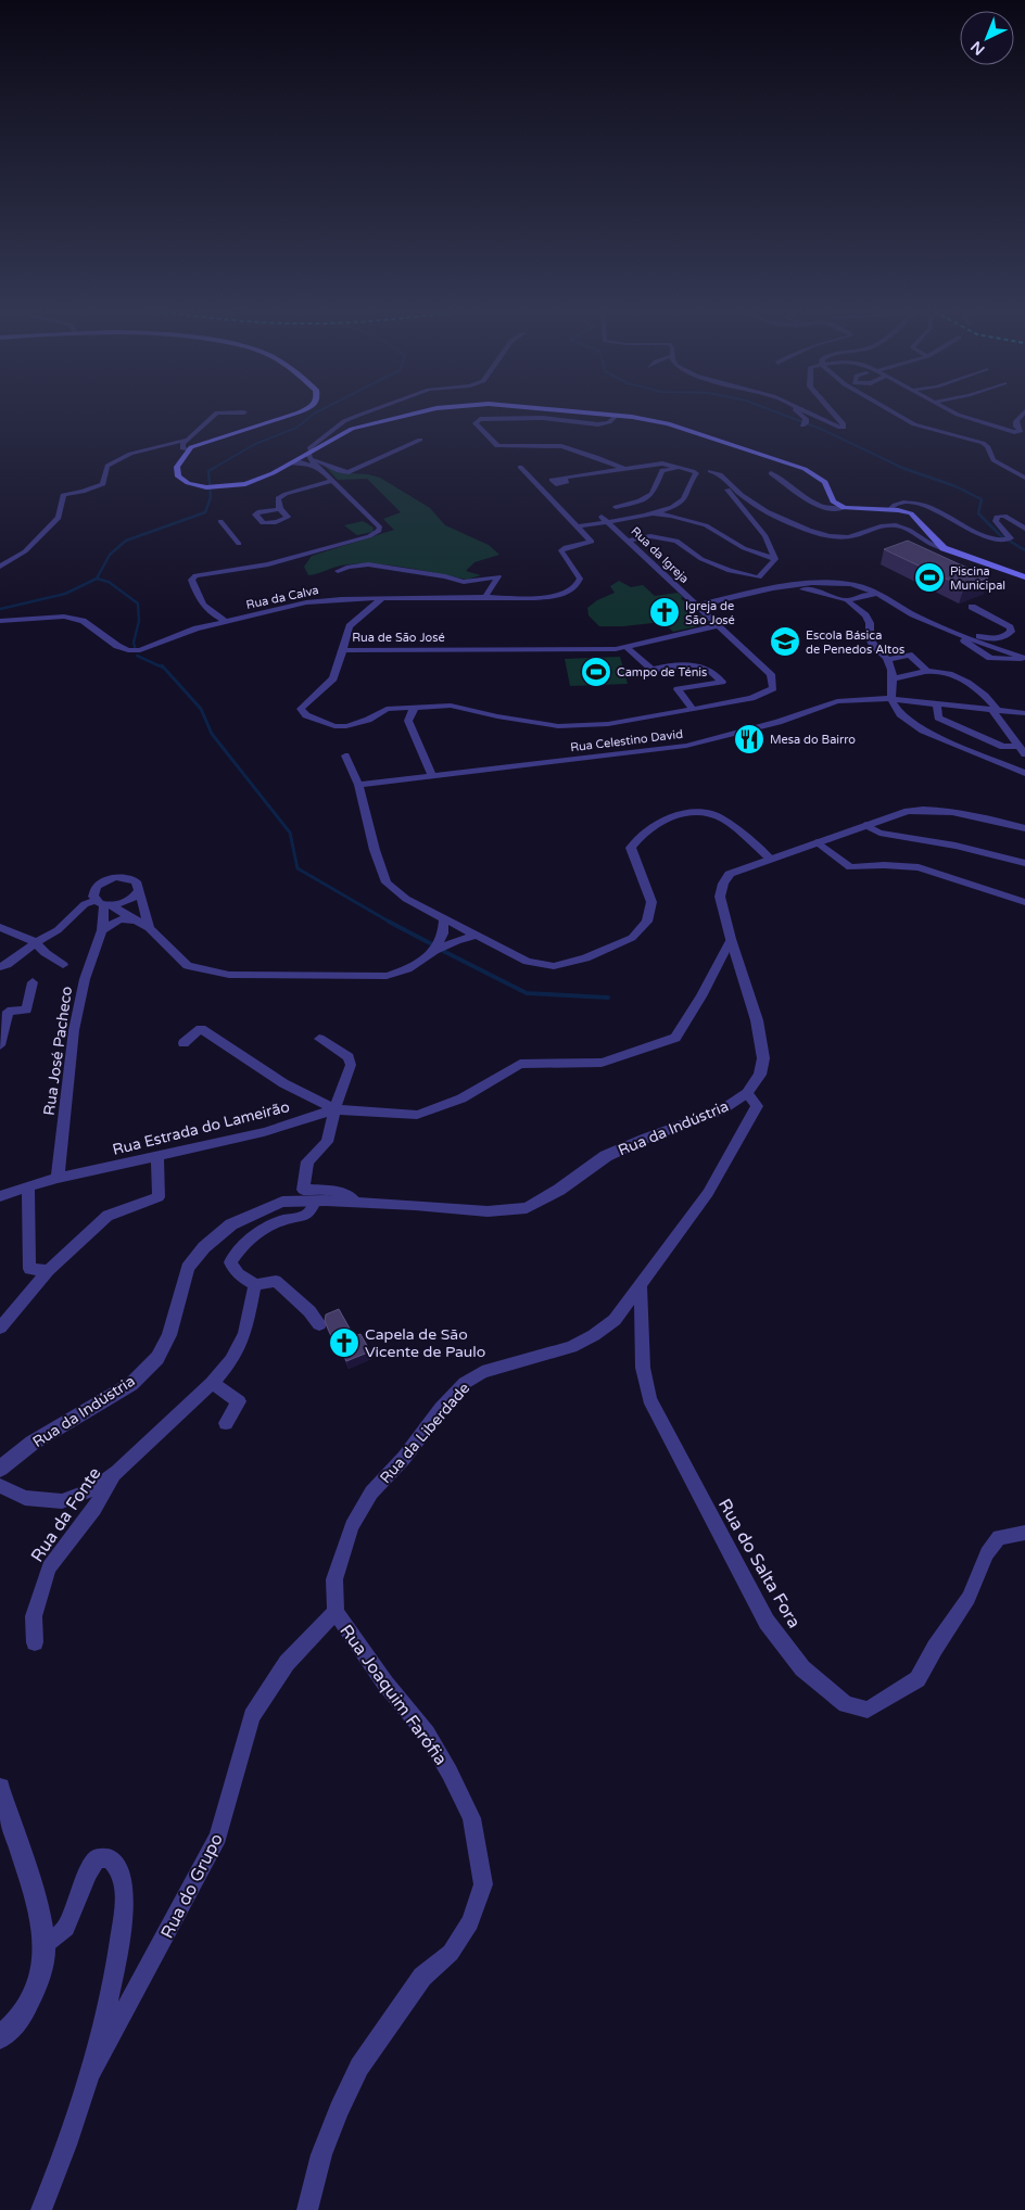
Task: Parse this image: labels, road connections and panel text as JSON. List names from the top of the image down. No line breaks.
{"streets":{"street":["Rua da Igreja","Rua da Calva","Rua de São José","Rua Celestino David","Rua José Pacheco","Rua Estrada do Lameirão","Rua da Indústria","Rua da Liberdade","Rua da Fonte","Rua do Salta Fora","Rua Joaquim Farófia","Rua do Grupo"]},"crossings":[["Rua da Igreja","Rua da Calva"],["Rua da Igreja","Rua de São José"],["Rua José Pacheco","Rua Estrada do Lameirão"],["Rua Estrada do Lameirão","Rua da Indústria"],["Rua da Indústria","Rua da Liberdade"],["Rua da Liberdade","Rua do Salta Fora"],["Rua da Liberdade","Rua Joaquim Farófia"],["Rua da Liberdade","Rua do Grupo"],["Rua Joaquim Farófia","Rua do Grupo"]],"places":{"sports":["Piscina Municipal","Campo de Ténis"],"church":["Igreja de São José","Capela de São Vicente de Paulo"],"school or university":["Escola Básica de Penedos Altos"],"restaurant":["Mesa do Bairro"]},"north":"bottom left"}
